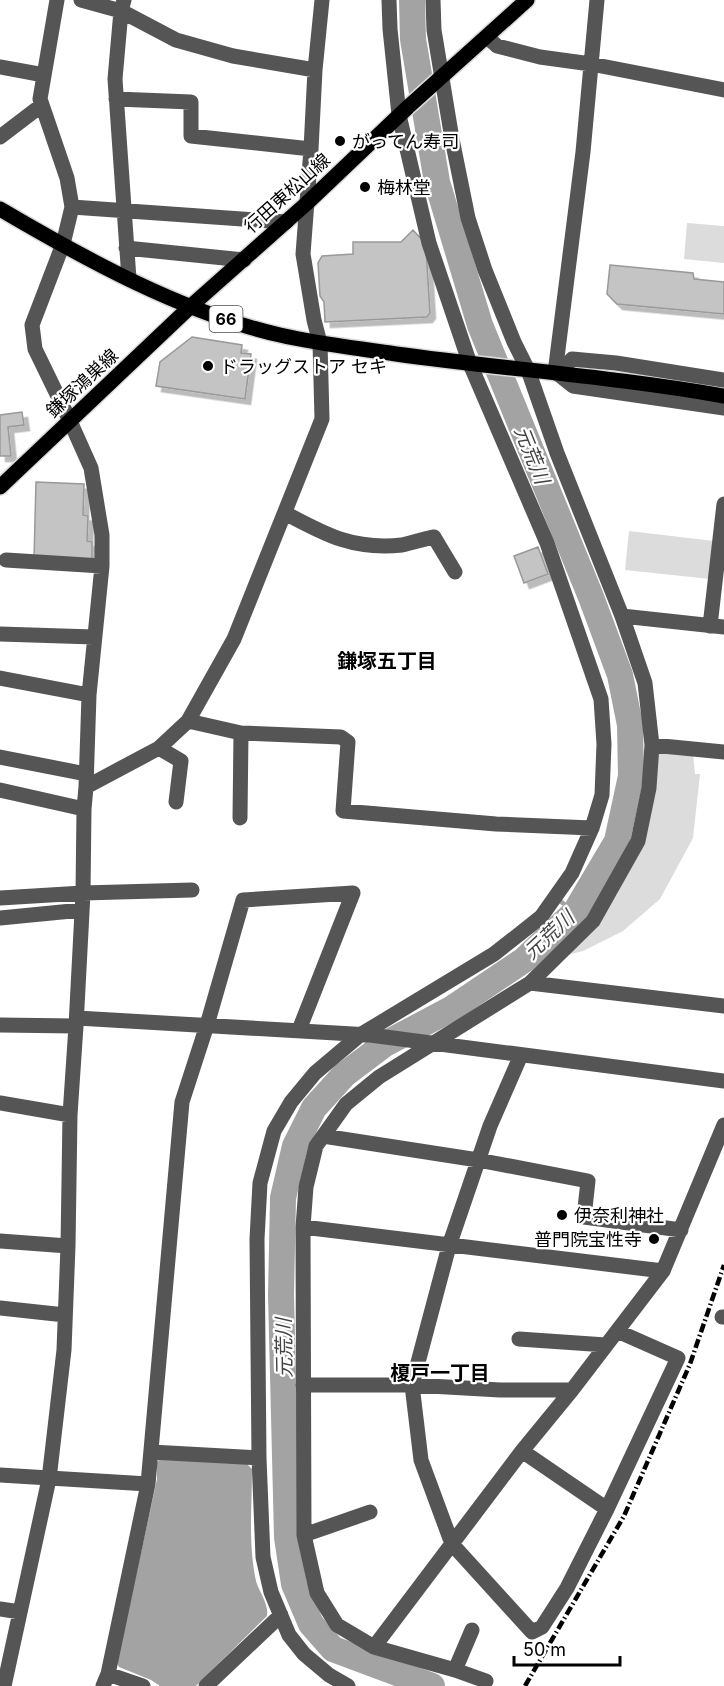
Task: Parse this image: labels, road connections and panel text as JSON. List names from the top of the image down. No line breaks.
{"streets":{"main road":["行田東松山線","66","鎌塚鴻巣線"]},"crossings":[["行田東松山線","66"],["行田東松山線","鎌塚鴻巣線"],["66","鎌塚鴻巣線"]],"districts":["鎌塚五丁目","榎戸一丁目"],"water":["元荒川"],"places":["がってん寿司","梅林堂","ドラッグストア セキ","伊奈利神社","普門院宝性寺"],"scale_bar":"50 m"}
